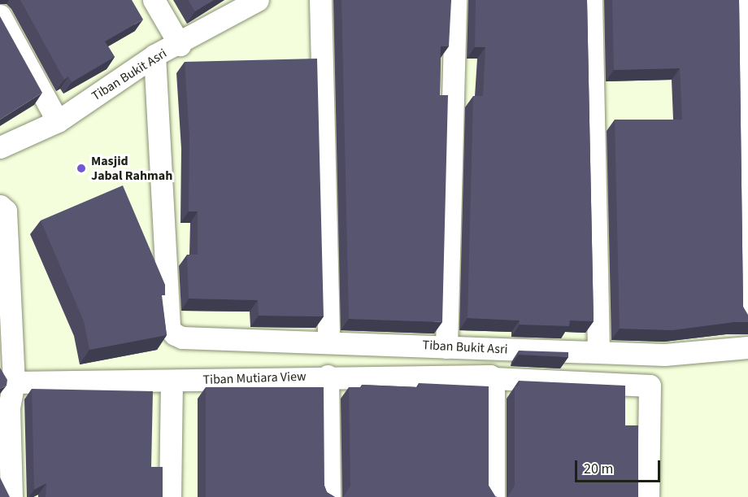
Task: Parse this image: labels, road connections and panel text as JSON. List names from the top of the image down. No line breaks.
{"streets":{"street":["Tiban Bukit Asri","Tiban Mutiara View"]},"places":["Masjid Jabal Rahmah"],"scale_bar":"20 m"}
